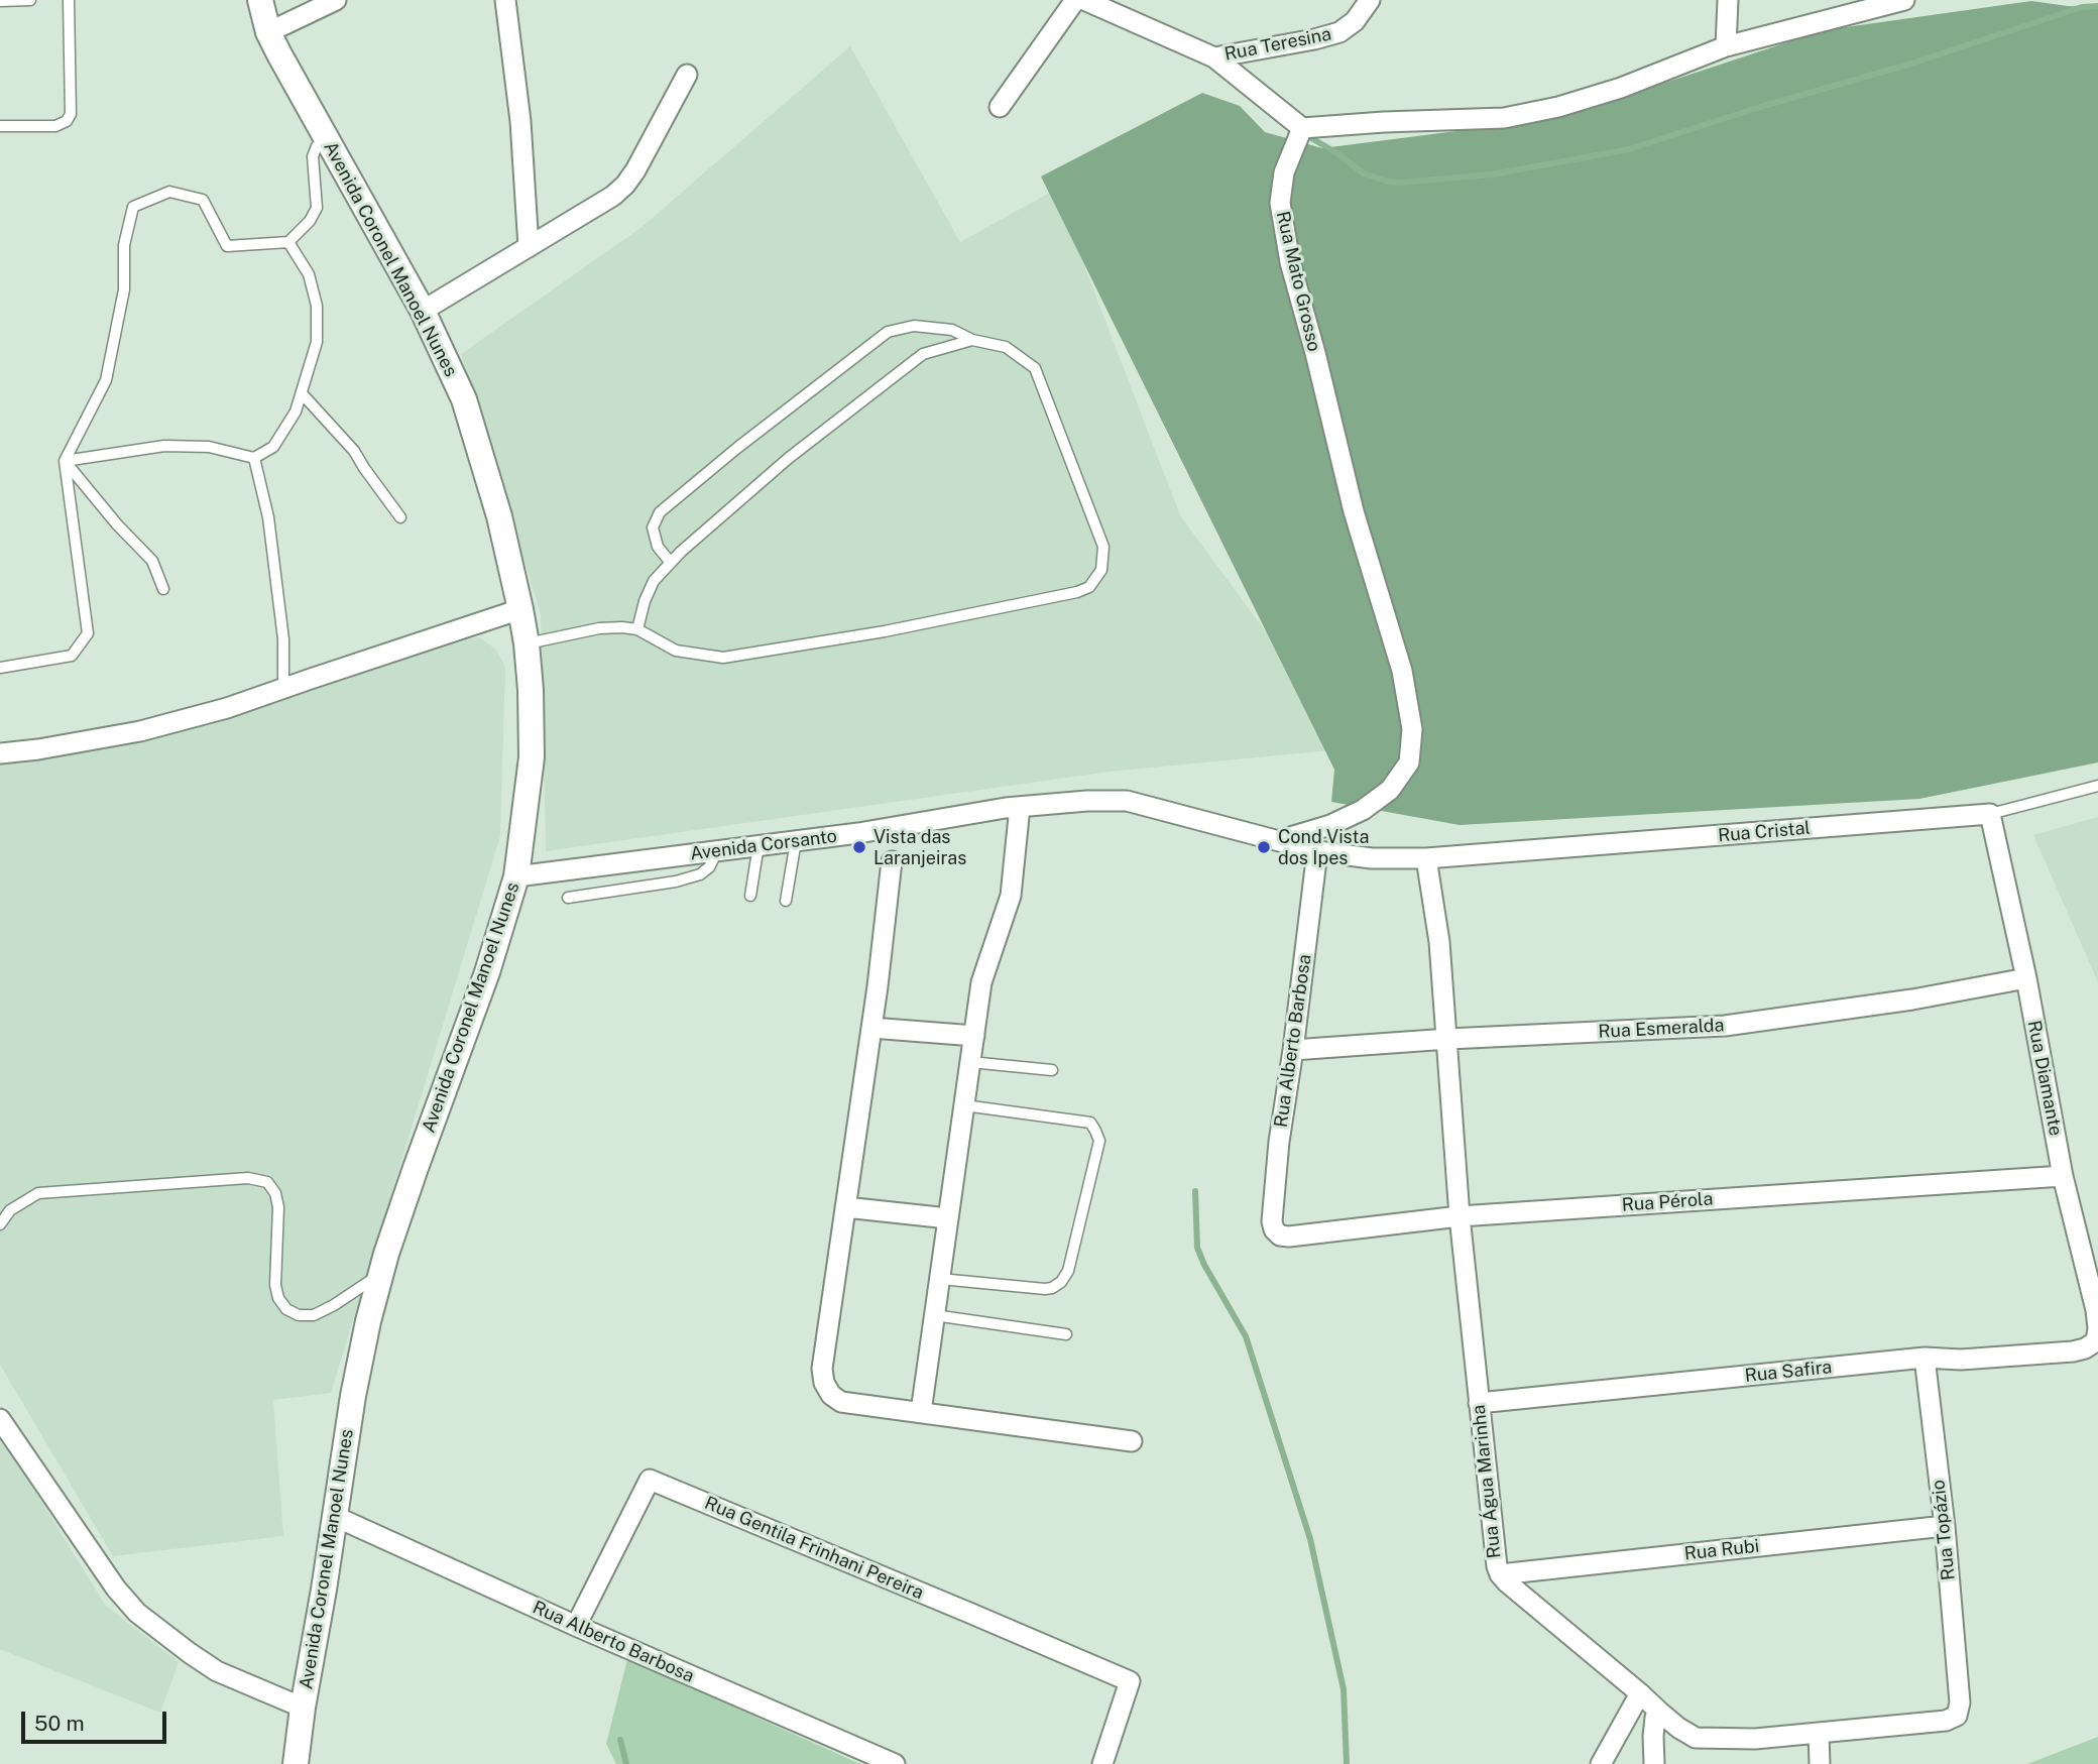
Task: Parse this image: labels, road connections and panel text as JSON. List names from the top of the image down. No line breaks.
{"streets":{"street":["Rua Teresina","Avenida Coronel Manoel Nunes","Rua Mato Grosso","Rua Cristal","Avenida Corsanto","Rua Esmeralda","Rua Alberto Barbosa","Rua Diamante","Rua Pérola","Rua Safira","Rua Água Marinha","Rua Topázio","Rua Gentila Frinhani Pereira","Rua Rubi"]},"crossings":[["Avenida Coronel Manoel Nunes","Avenida Corsanto"],["Avenida Coronel Manoel Nunes","Rua Alberto Barbosa"],["Rua Mato Grosso","Avenida Corsanto"],["Rua Cristal","Avenida Corsanto"],["Rua Cristal","Rua Diamante"],["Rua Cristal","Rua Água Marinha"],["Avenida Corsanto","Rua Alberto Barbosa"],["Avenida Corsanto","Rua Água Marinha"],["Rua Esmeralda","Rua Alberto Barbosa"],["Rua Esmeralda","Rua Diamante"],["Rua Esmeralda","Rua Água Marinha"],["Rua Alberto Barbosa","Rua Pérola"],["Rua Alberto Barbosa","Rua Gentila Frinhani Pereira"],["Rua Diamante","Rua Pérola"],["Rua Diamante","Rua Safira"],["Rua Pérola","Rua Água Marinha"],["Rua Safira","Rua Água Marinha"],["Rua Safira","Rua Topázio"],["Rua Água Marinha","Rua Topázio"],["Rua Água Marinha","Rua Rubi"],["Rua Topázio","Rua Rubi"]],"places":["Vista das Laranjeiras","Cond Vista dos Ipes"],"scale_bar":"50 m"}
